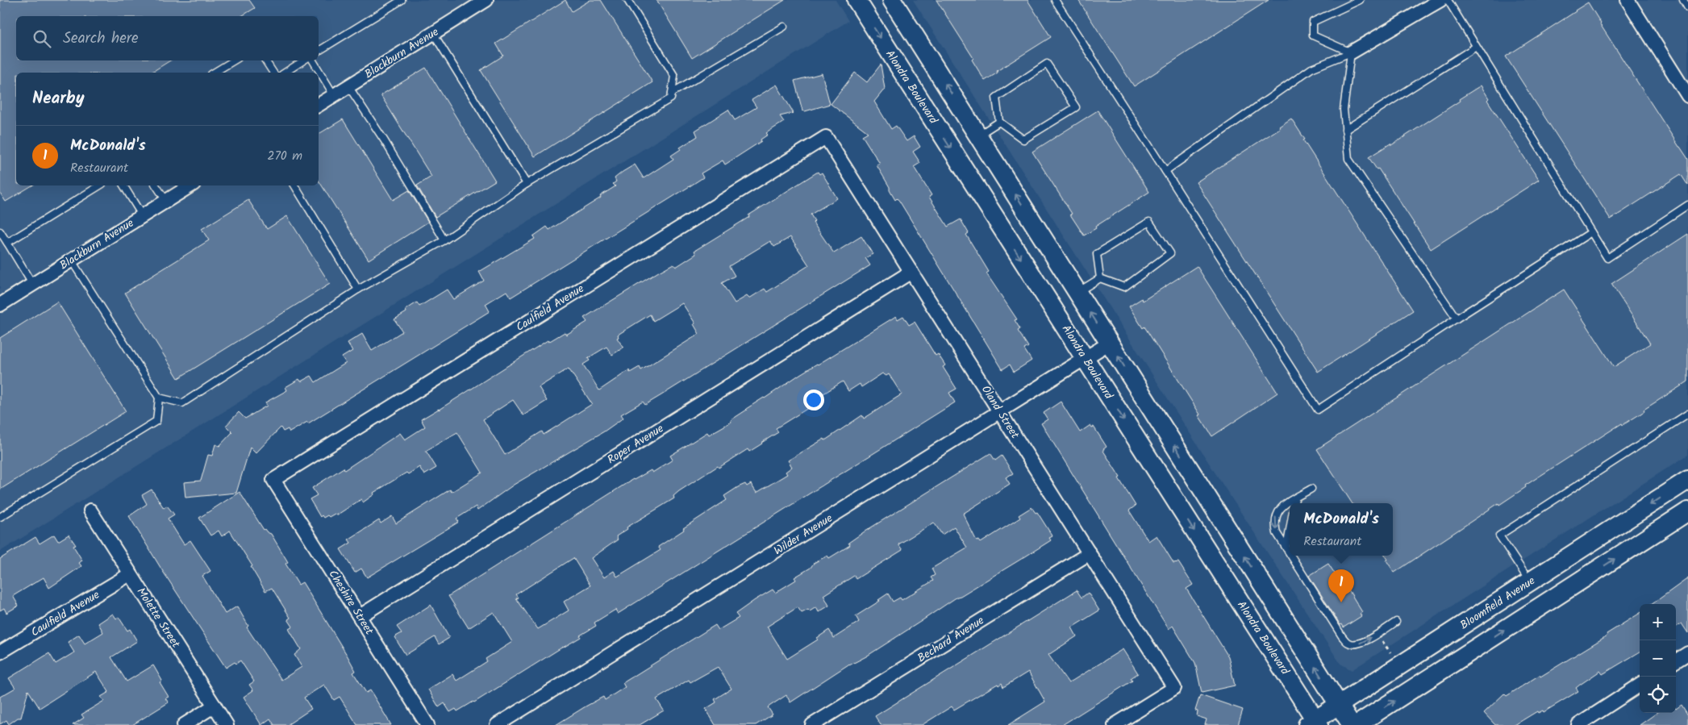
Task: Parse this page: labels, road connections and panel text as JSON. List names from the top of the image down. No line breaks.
{"streets":{"main road":["Alondra Boulevard","Bloomfield Avenue"],"street":["Blackburn Avenue","Caulfield Avenue","Oland Street","Roper Avenue","Wilder Avenue","Cheshire Street","Molette Street","Bechard Avenue"]},"crossings":[["Alondra Boulevard","Wilder Avenue"],["Alondra Boulevard","Bloomfield Avenue"],["Caulfield Avenue","Oland Street"],["Caulfield Avenue","Cheshire Street"],["Caulfield Avenue","Molette Street"],["Oland Street","Roper Avenue"],["Oland Street","Wilder Avenue"],["Oland Street","Bechard Avenue"],["Roper Avenue","Cheshire Street"]],"page":{"search":"Search here","heading":"Nearby","list":[{"mark":"1","name":"McDonald's","note":"Restaurant","value":"270 m"}],"popup":["McDonald's","Restaurant"],"pins":"1","map_buttons":["+","−"]}}
